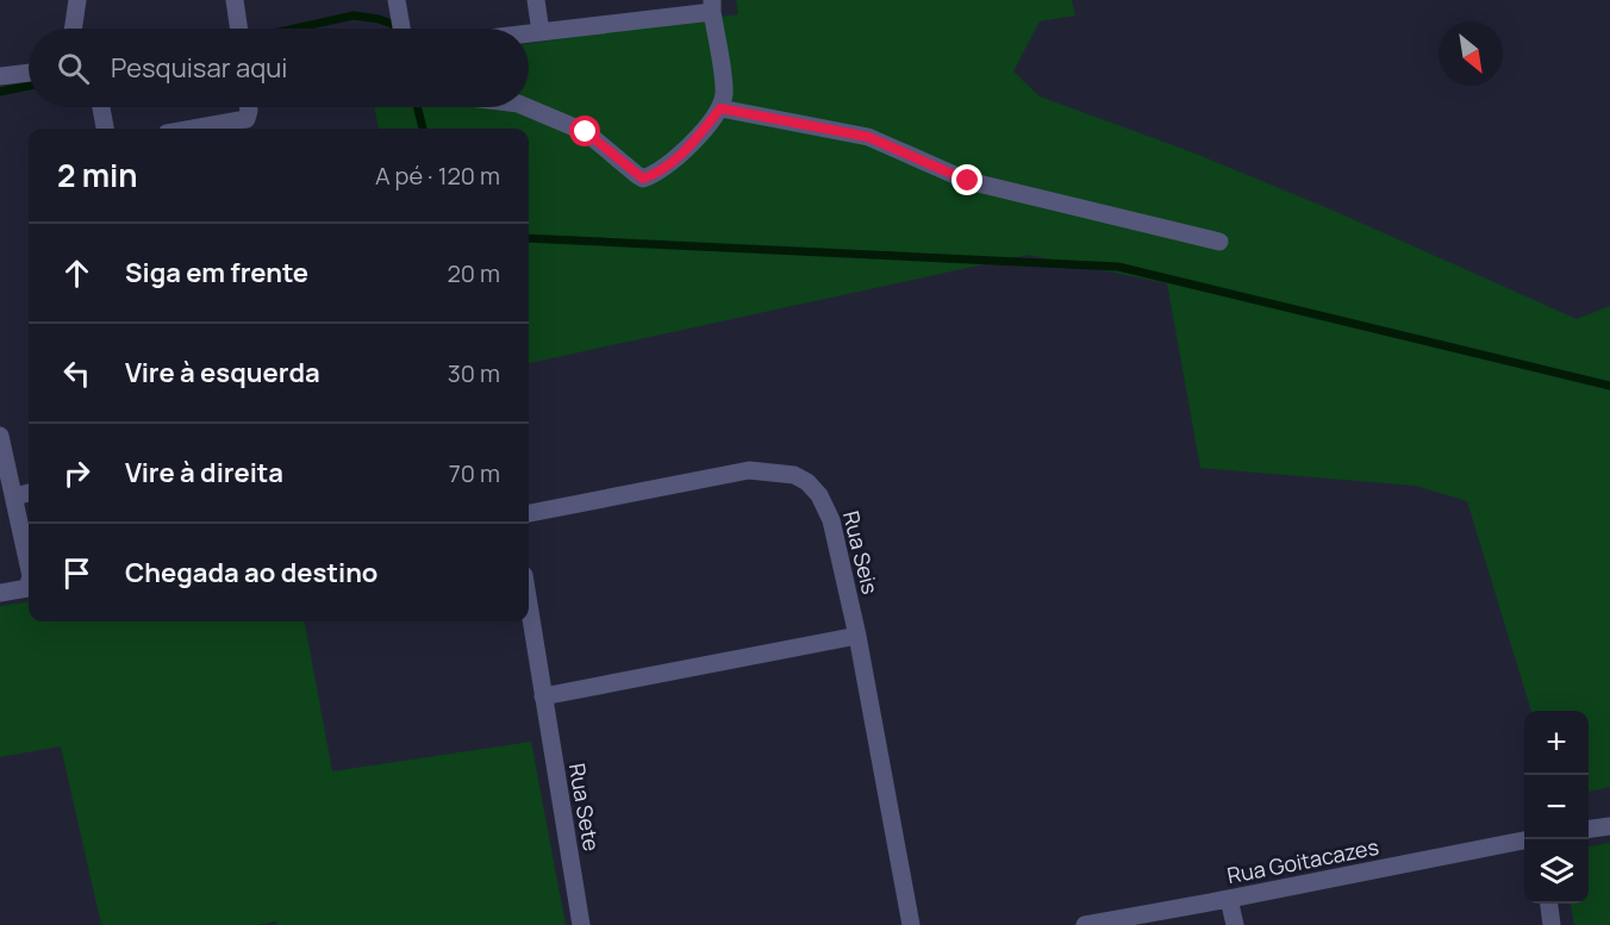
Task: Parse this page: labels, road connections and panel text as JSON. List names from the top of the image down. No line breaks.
{"streets":{"street":["Rua Seis","Rua Sete","Rua Goitacazes"]},"north":"bottom right","page":{"search":"Pesquisar aqui","heading":["2 min","A pé · 120 m"],"list":[["Siga em frente","20 m"],["Vire à esquerda","30 m"],["Vire à direita","70 m"],"Chegada ao destino"],"map_buttons":["+","−"]}}
